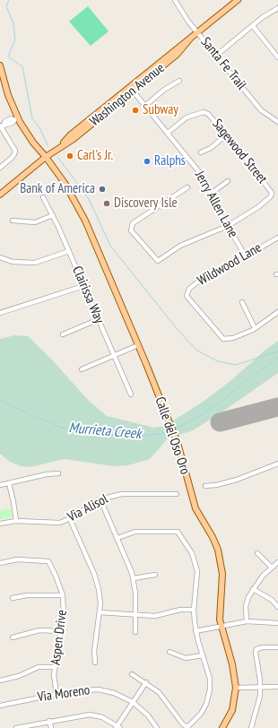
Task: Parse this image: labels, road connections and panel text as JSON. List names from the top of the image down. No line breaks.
{"streets":{"main road":["Washington Avenue","Calle del Oso Oro"],"street":["Santa Fe Trail","Sagewood Street","Jerry Allen Lane","Wildwood Lane","Clairissa Way","Via Alisol","Aspen Drive","Via Moreno"]},"crossings":[["Santa Fe Trail","Washington Avenue"],["Washington Avenue","Jerry Allen Lane"],["Washington Avenue","Calle del Oso Oro"],["Sagewood Street","Jerry Allen Lane"],["Jerry Allen Lane","Wildwood Lane"],["Aspen Drive","Via Moreno"]],"water":["Murrieta Creek"],"places":["Subway","Carl's Jr.","Ralphs","Bank of America","Discovery Isle"]}
